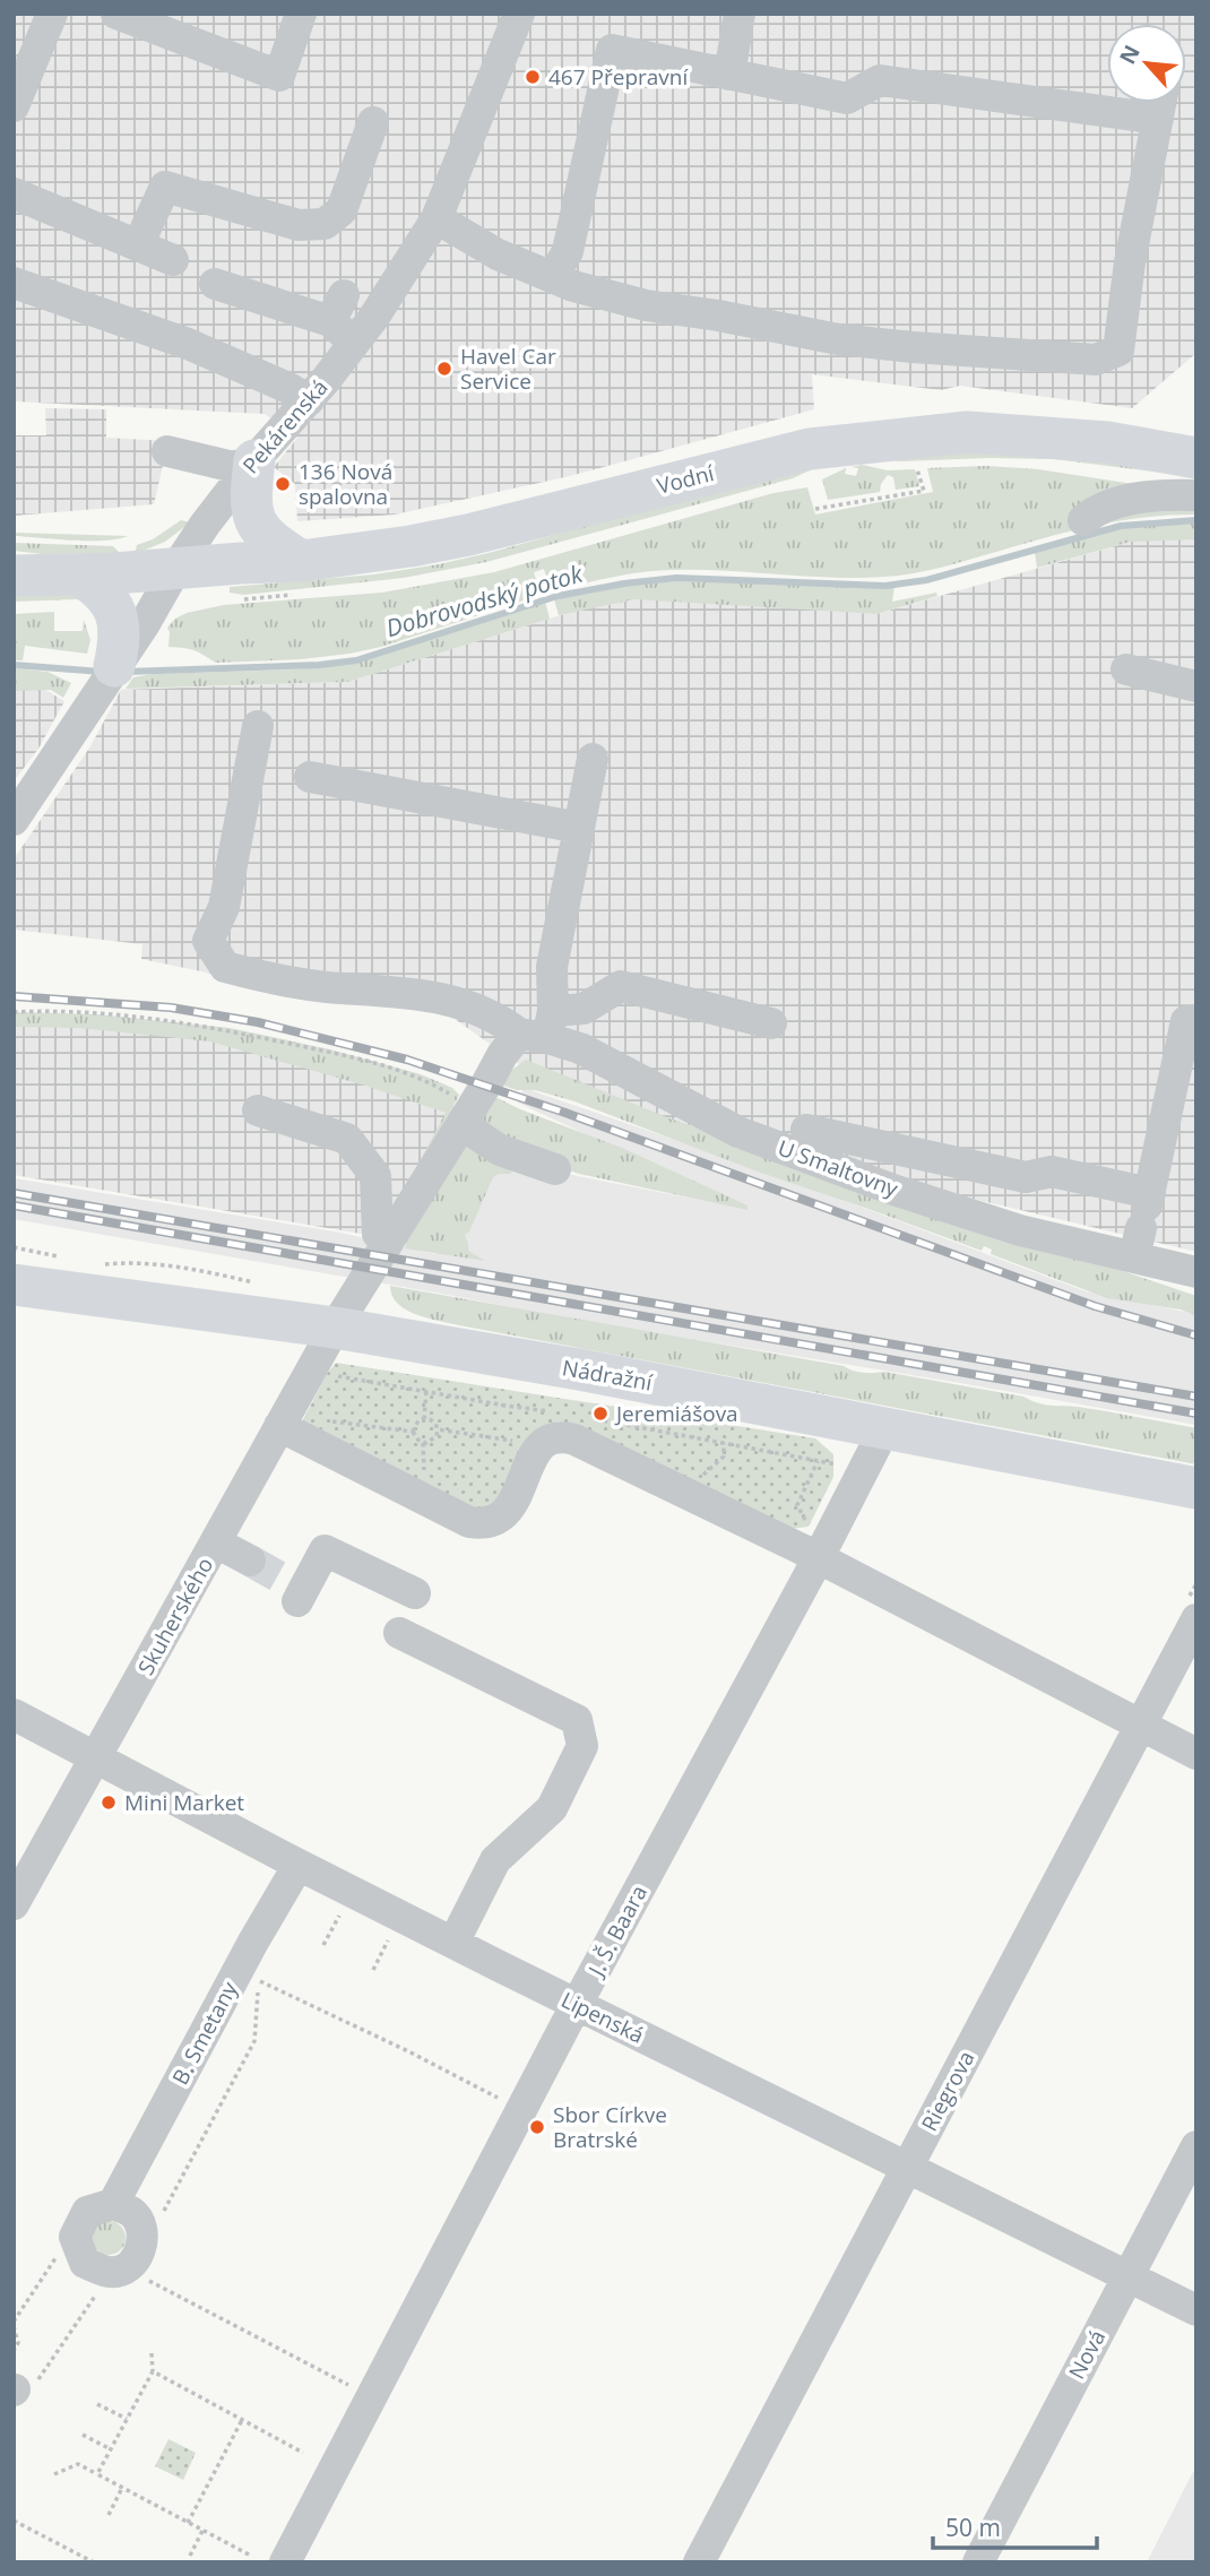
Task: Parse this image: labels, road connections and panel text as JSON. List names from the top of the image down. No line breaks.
{"streets":{"main road":["Vodní","Nádražní"],"street":["Pekárenská","U Smaltovny","Skuherského","J. Š. Baara","Lipenská","B. Smetany","Riegrova","Nová"]},"crossings":[["Pekárenská","Vodní"],["U Smaltovny","Skuherského"],["Nádražní","Skuherského"],["Nádražní","J. Š. Baara"],["Skuherského","Lipenská"],["J. Š. Baara","Lipenská"],["Lipenská","B. Smetany"],["Lipenská","Riegrova"],["Lipenská","Nová"]],"water":["Dobrovodský potok"],"places":["467 Přepravní","Havel Car Service","136 Nová spalovna","Jeremiášova","Mini Market","Sbor Církve Bratrské"],"scale_bar":"50 m","north":"top left"}
